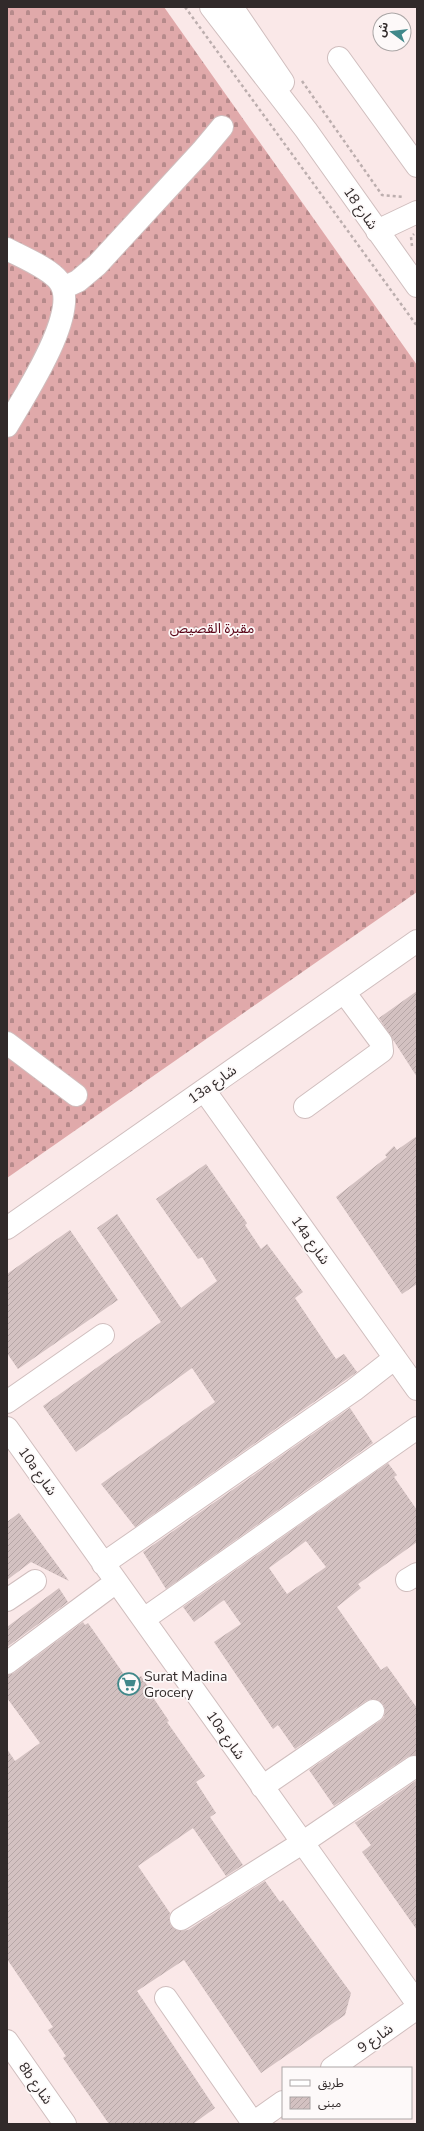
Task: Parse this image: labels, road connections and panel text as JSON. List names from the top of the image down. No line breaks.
{"streets":{"street":["شارع 18","13a شارع","14a شارع","10a شارع","شارع 9","8b شارع"]},"crossings":[["13a شارع","14a شارع"]],"parks":["مقبرة القصيص"],"places":{"supermarket":["Surat Madina Grocery"]},"legend":["طريق","مبنى"],"north":"left"}
